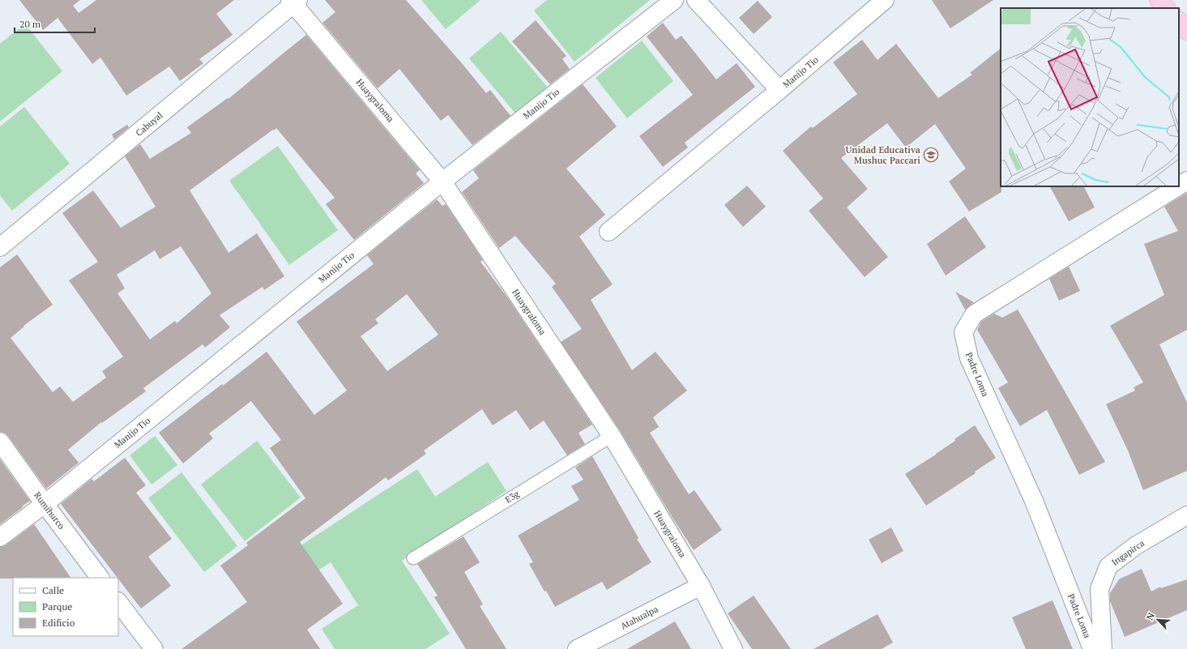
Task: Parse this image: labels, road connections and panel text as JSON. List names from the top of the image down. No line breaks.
{"streets":{"street":["Manijo Tio","Huaygraloma","Cabuyal","Padre Loma","Rumihurco","Ingapirca","Atahualpa"],"lane":["E3g"]},"crossings":[["Manijo Tio","Huaygraloma"],["Manijo Tio","Rumihurco"],["Huaygraloma","Cabuyal"],["Huaygraloma","E3g"],["Huaygraloma","Atahualpa"]],"places":{"school or university":["Unidad Educativa Mushuc Paccari"]},"legend":["Calle","Parque","Edificio"],"scale_bar":"20 m","north":"top left"}
